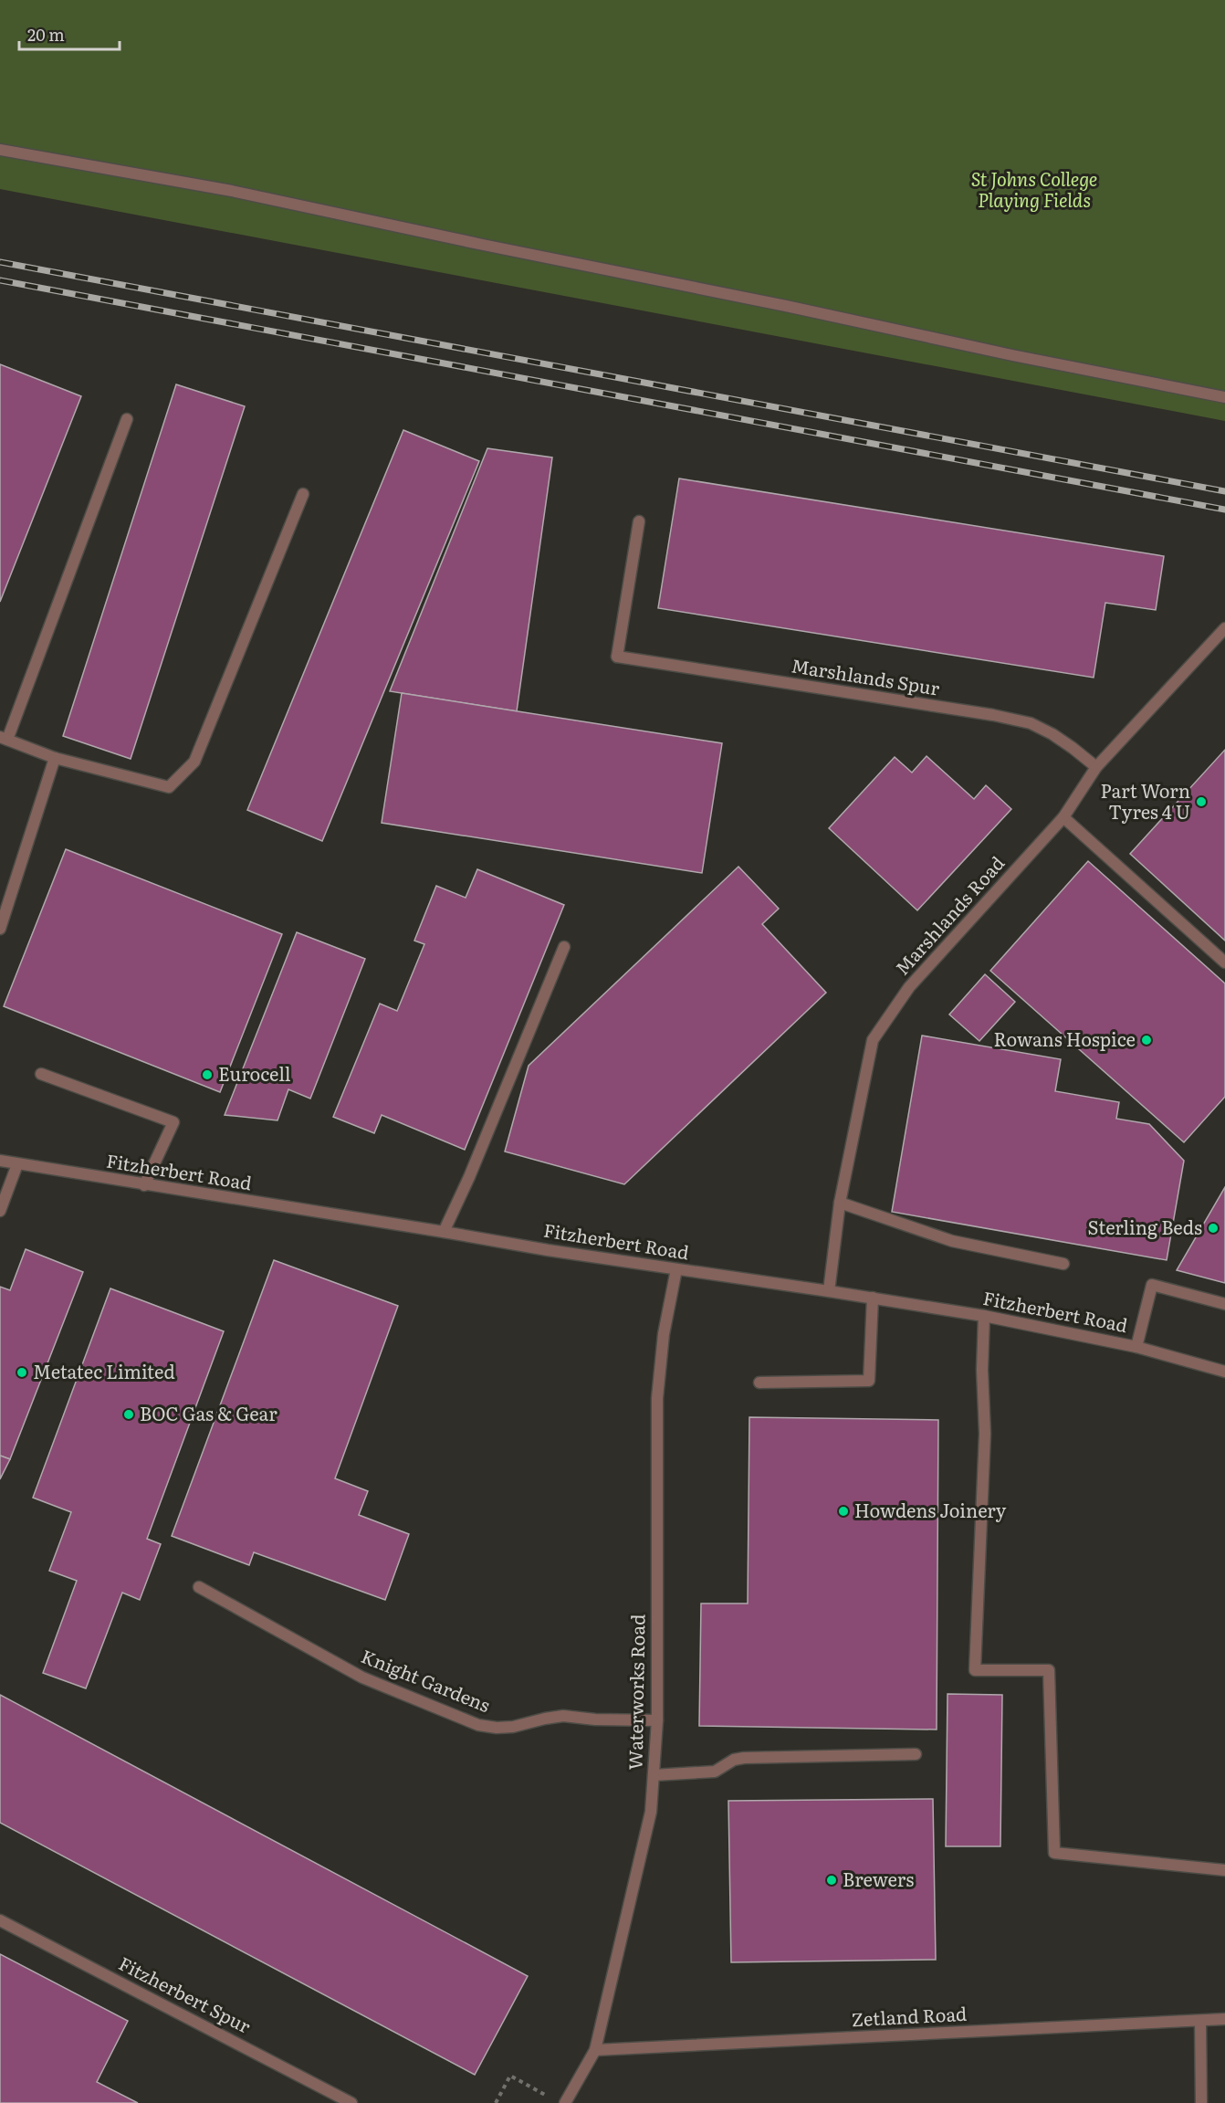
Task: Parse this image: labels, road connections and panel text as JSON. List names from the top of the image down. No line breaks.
{"streets":{"street":["Marshlands Spur","Marshlands Road","Fitzherbert Road","Knight Gardens","Waterworks Road","Fitzherbert Spur","Zetland Road"]},"crossings":[["Marshlands Spur","Marshlands Road"],["Marshlands Road","Fitzherbert Road"],["Fitzherbert Road","Waterworks Road"],["Knight Gardens","Waterworks Road"],["Waterworks Road","Zetland Road"]],"parks":["St Johns College Playing Fields"],"places":["Part Worn Tyres 4 U","Rowans Hospice","Eurocell","Sterling Beds","Metatec Limited","BOC Gas & Gear","Howdens Joinery","Brewers"],"scale_bar":"20 m"}
